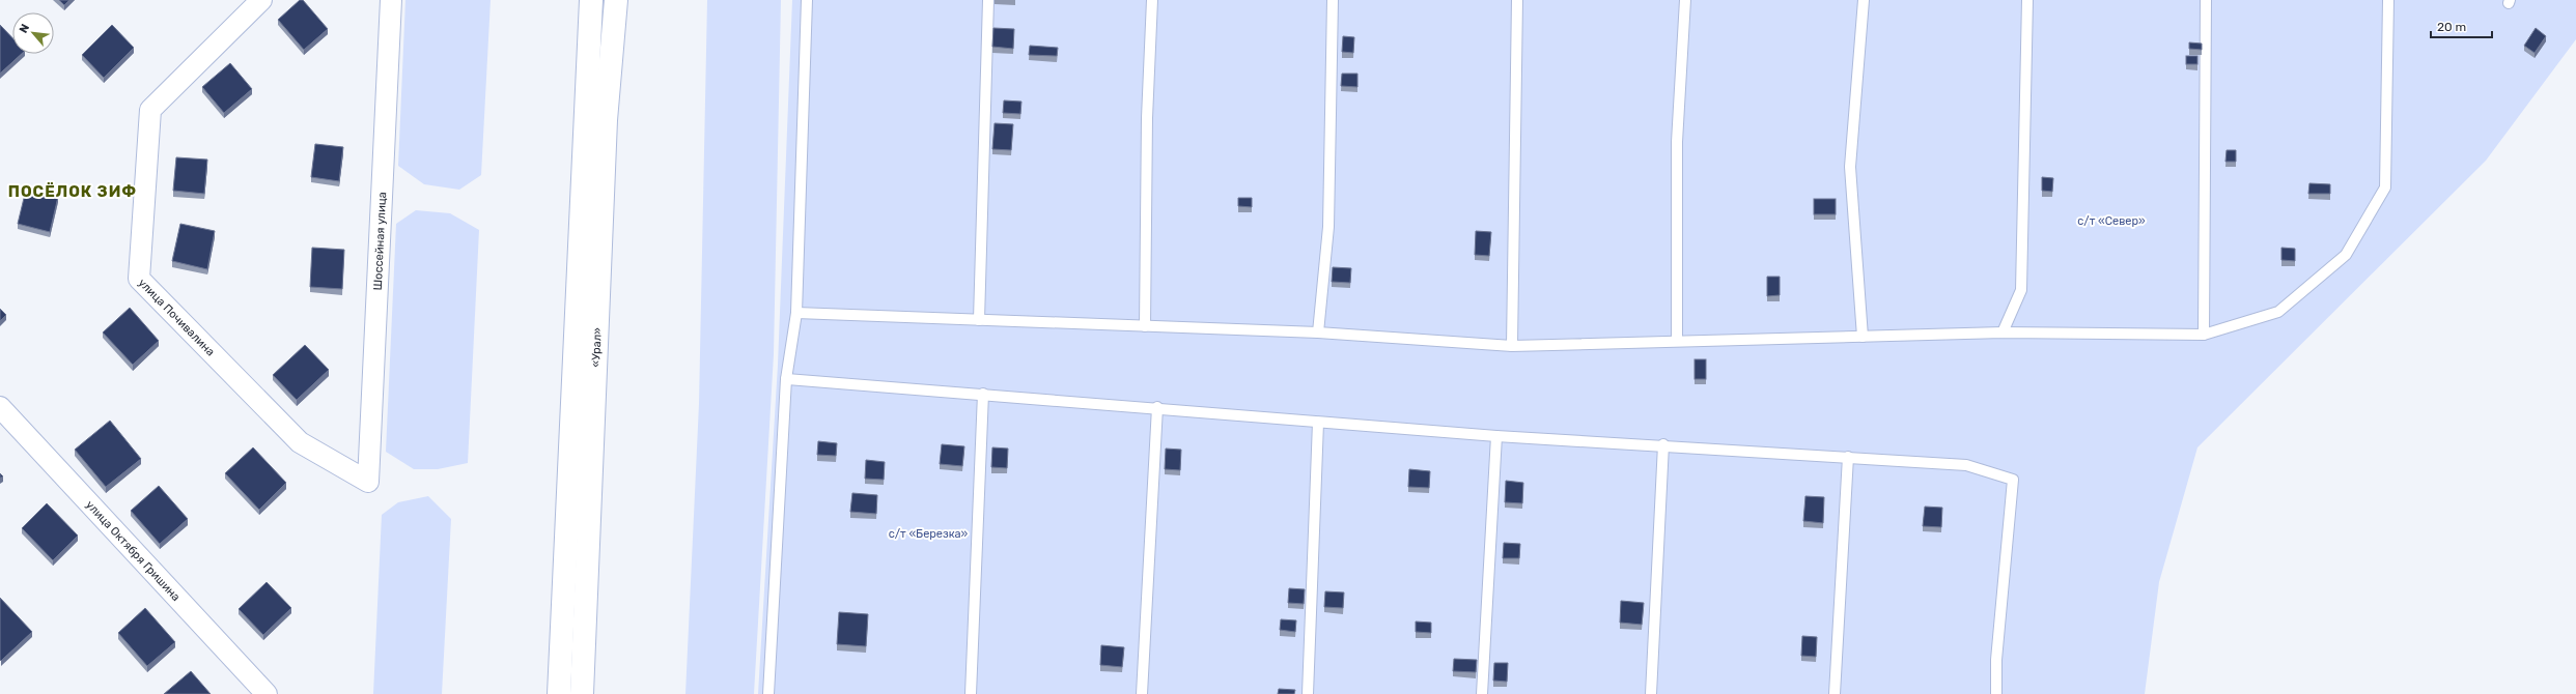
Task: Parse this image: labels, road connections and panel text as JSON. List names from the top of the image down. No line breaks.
{"streets":{"highway":["«Урал»"],"street":["Шоссейная улица","улица Почивалина","улица Октября Гришина"]},"crossings":[["Шоссейная улица","улица Почивалина"]],"districts":["ПОСЁЛОК ЗИФ"],"parks":["с/т «Север»","с/т «Березка»"],"scale_bar":"20 m","north":"top left"}
